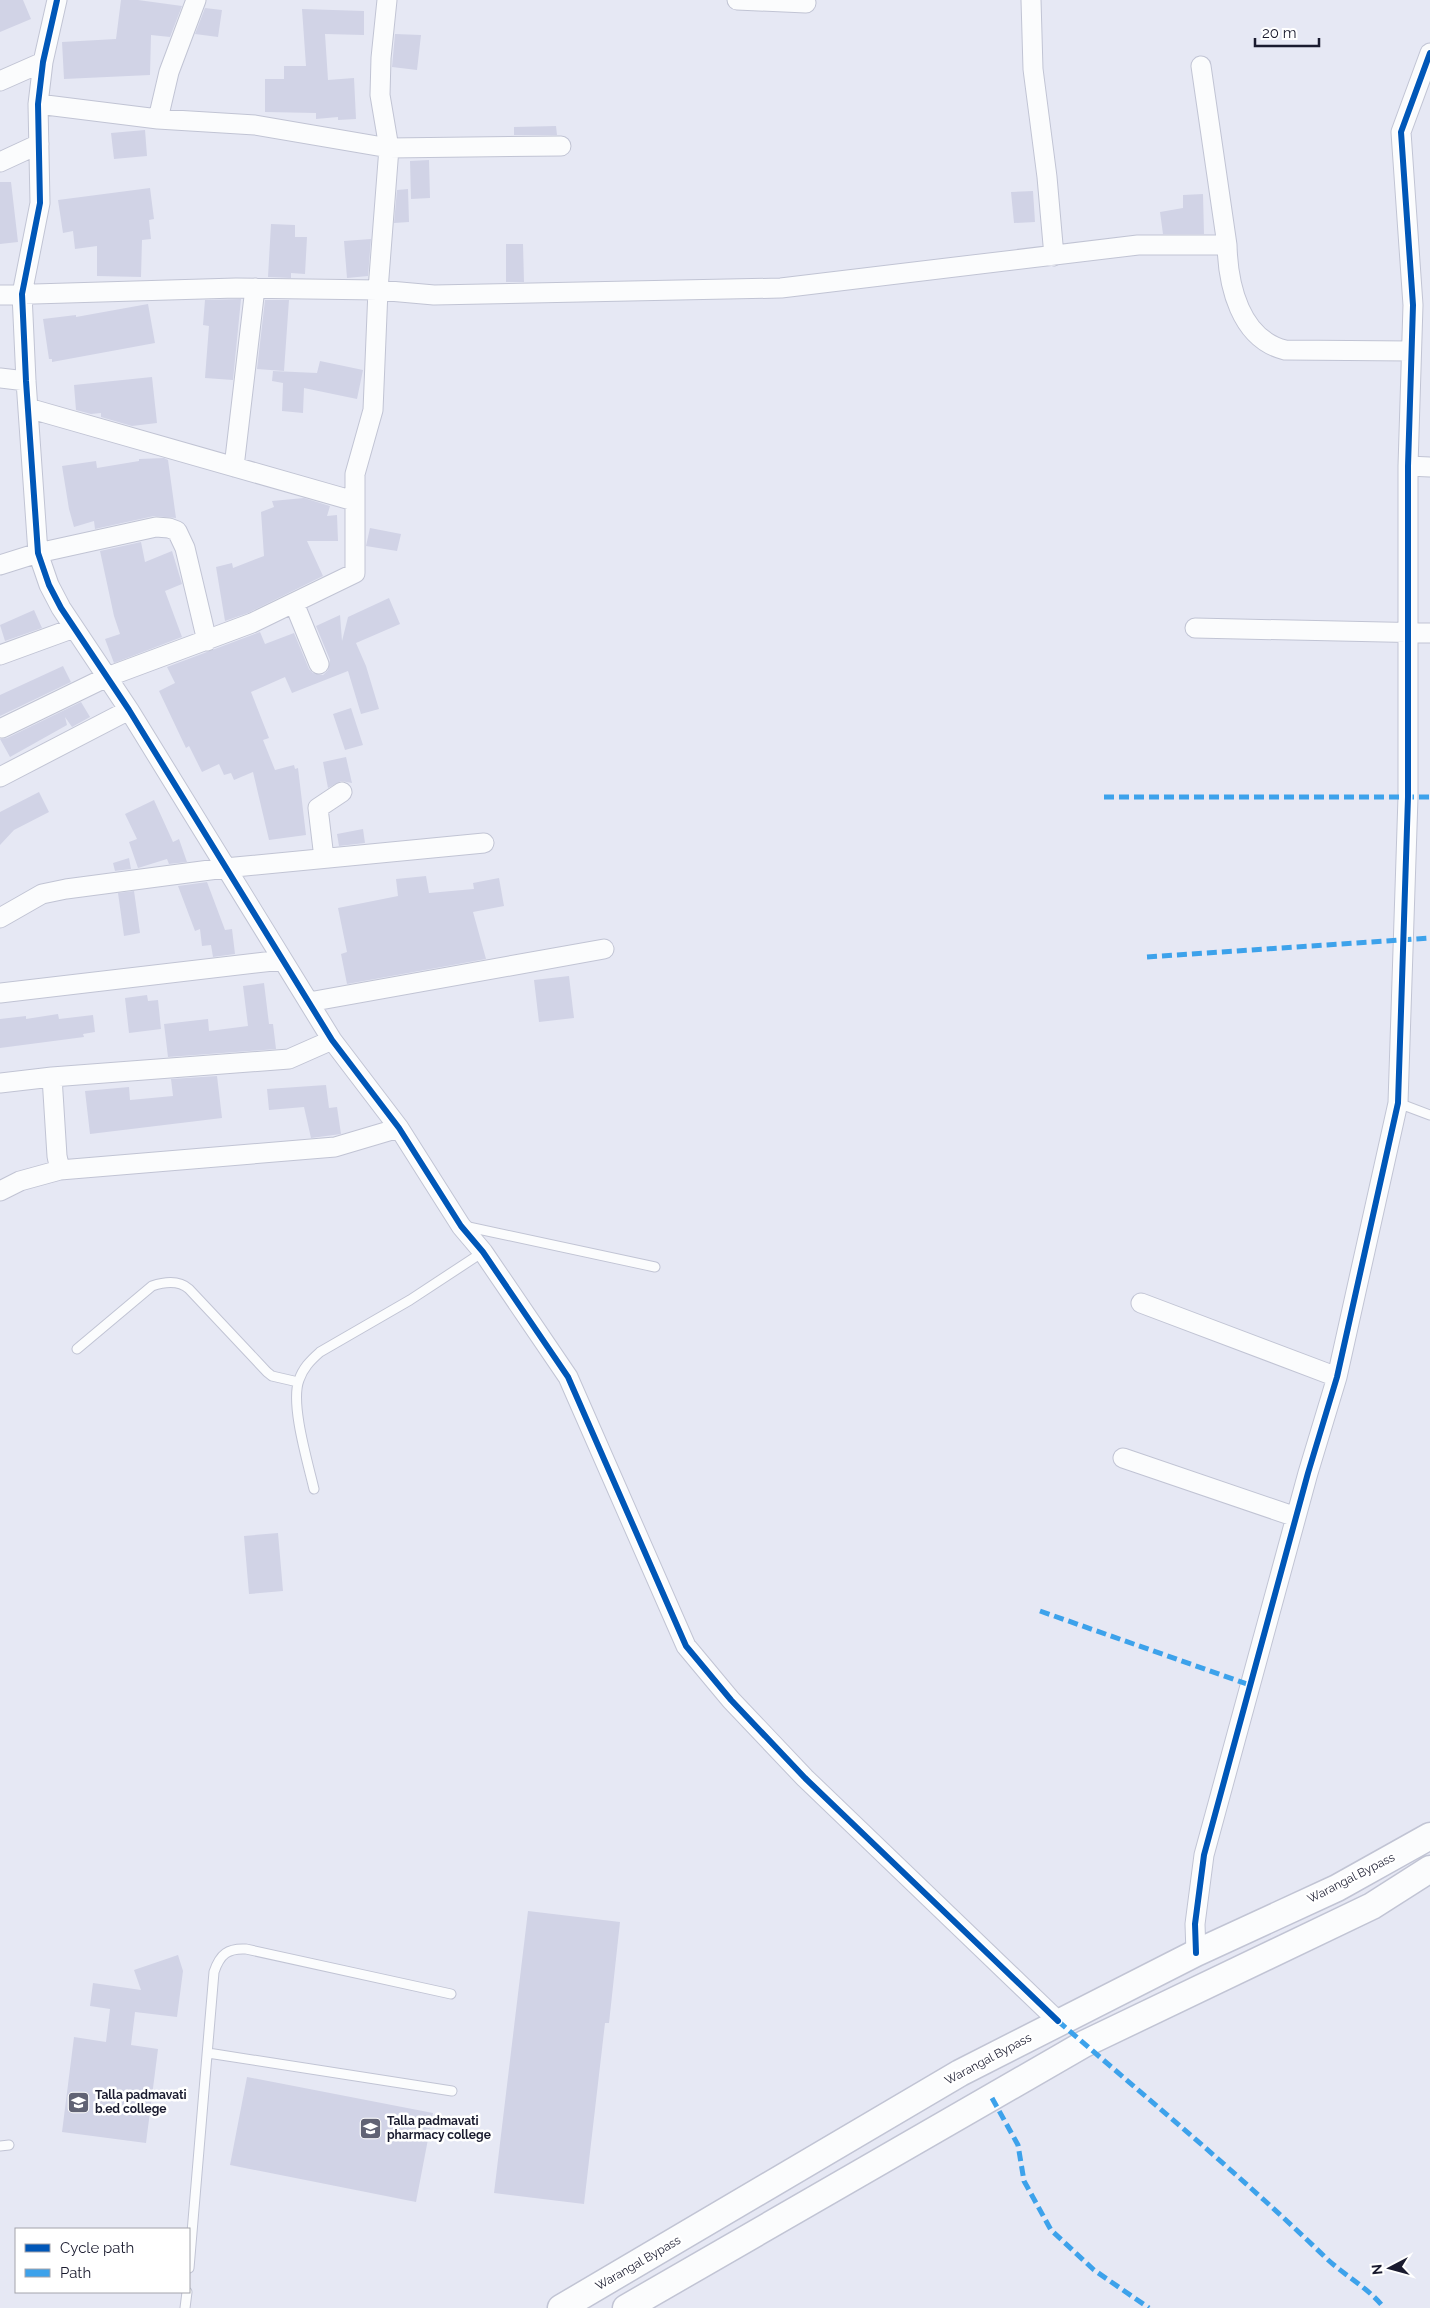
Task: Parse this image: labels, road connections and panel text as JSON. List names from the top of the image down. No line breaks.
{"streets":{"main road":["Warangal Bypass"]},"places":{"school or university":["Talla padmavati b.ed college","Talla padmavati pharmacy college"]},"legend":["Cycle path","Path"],"scale_bar":"20 m","north":"left"}
